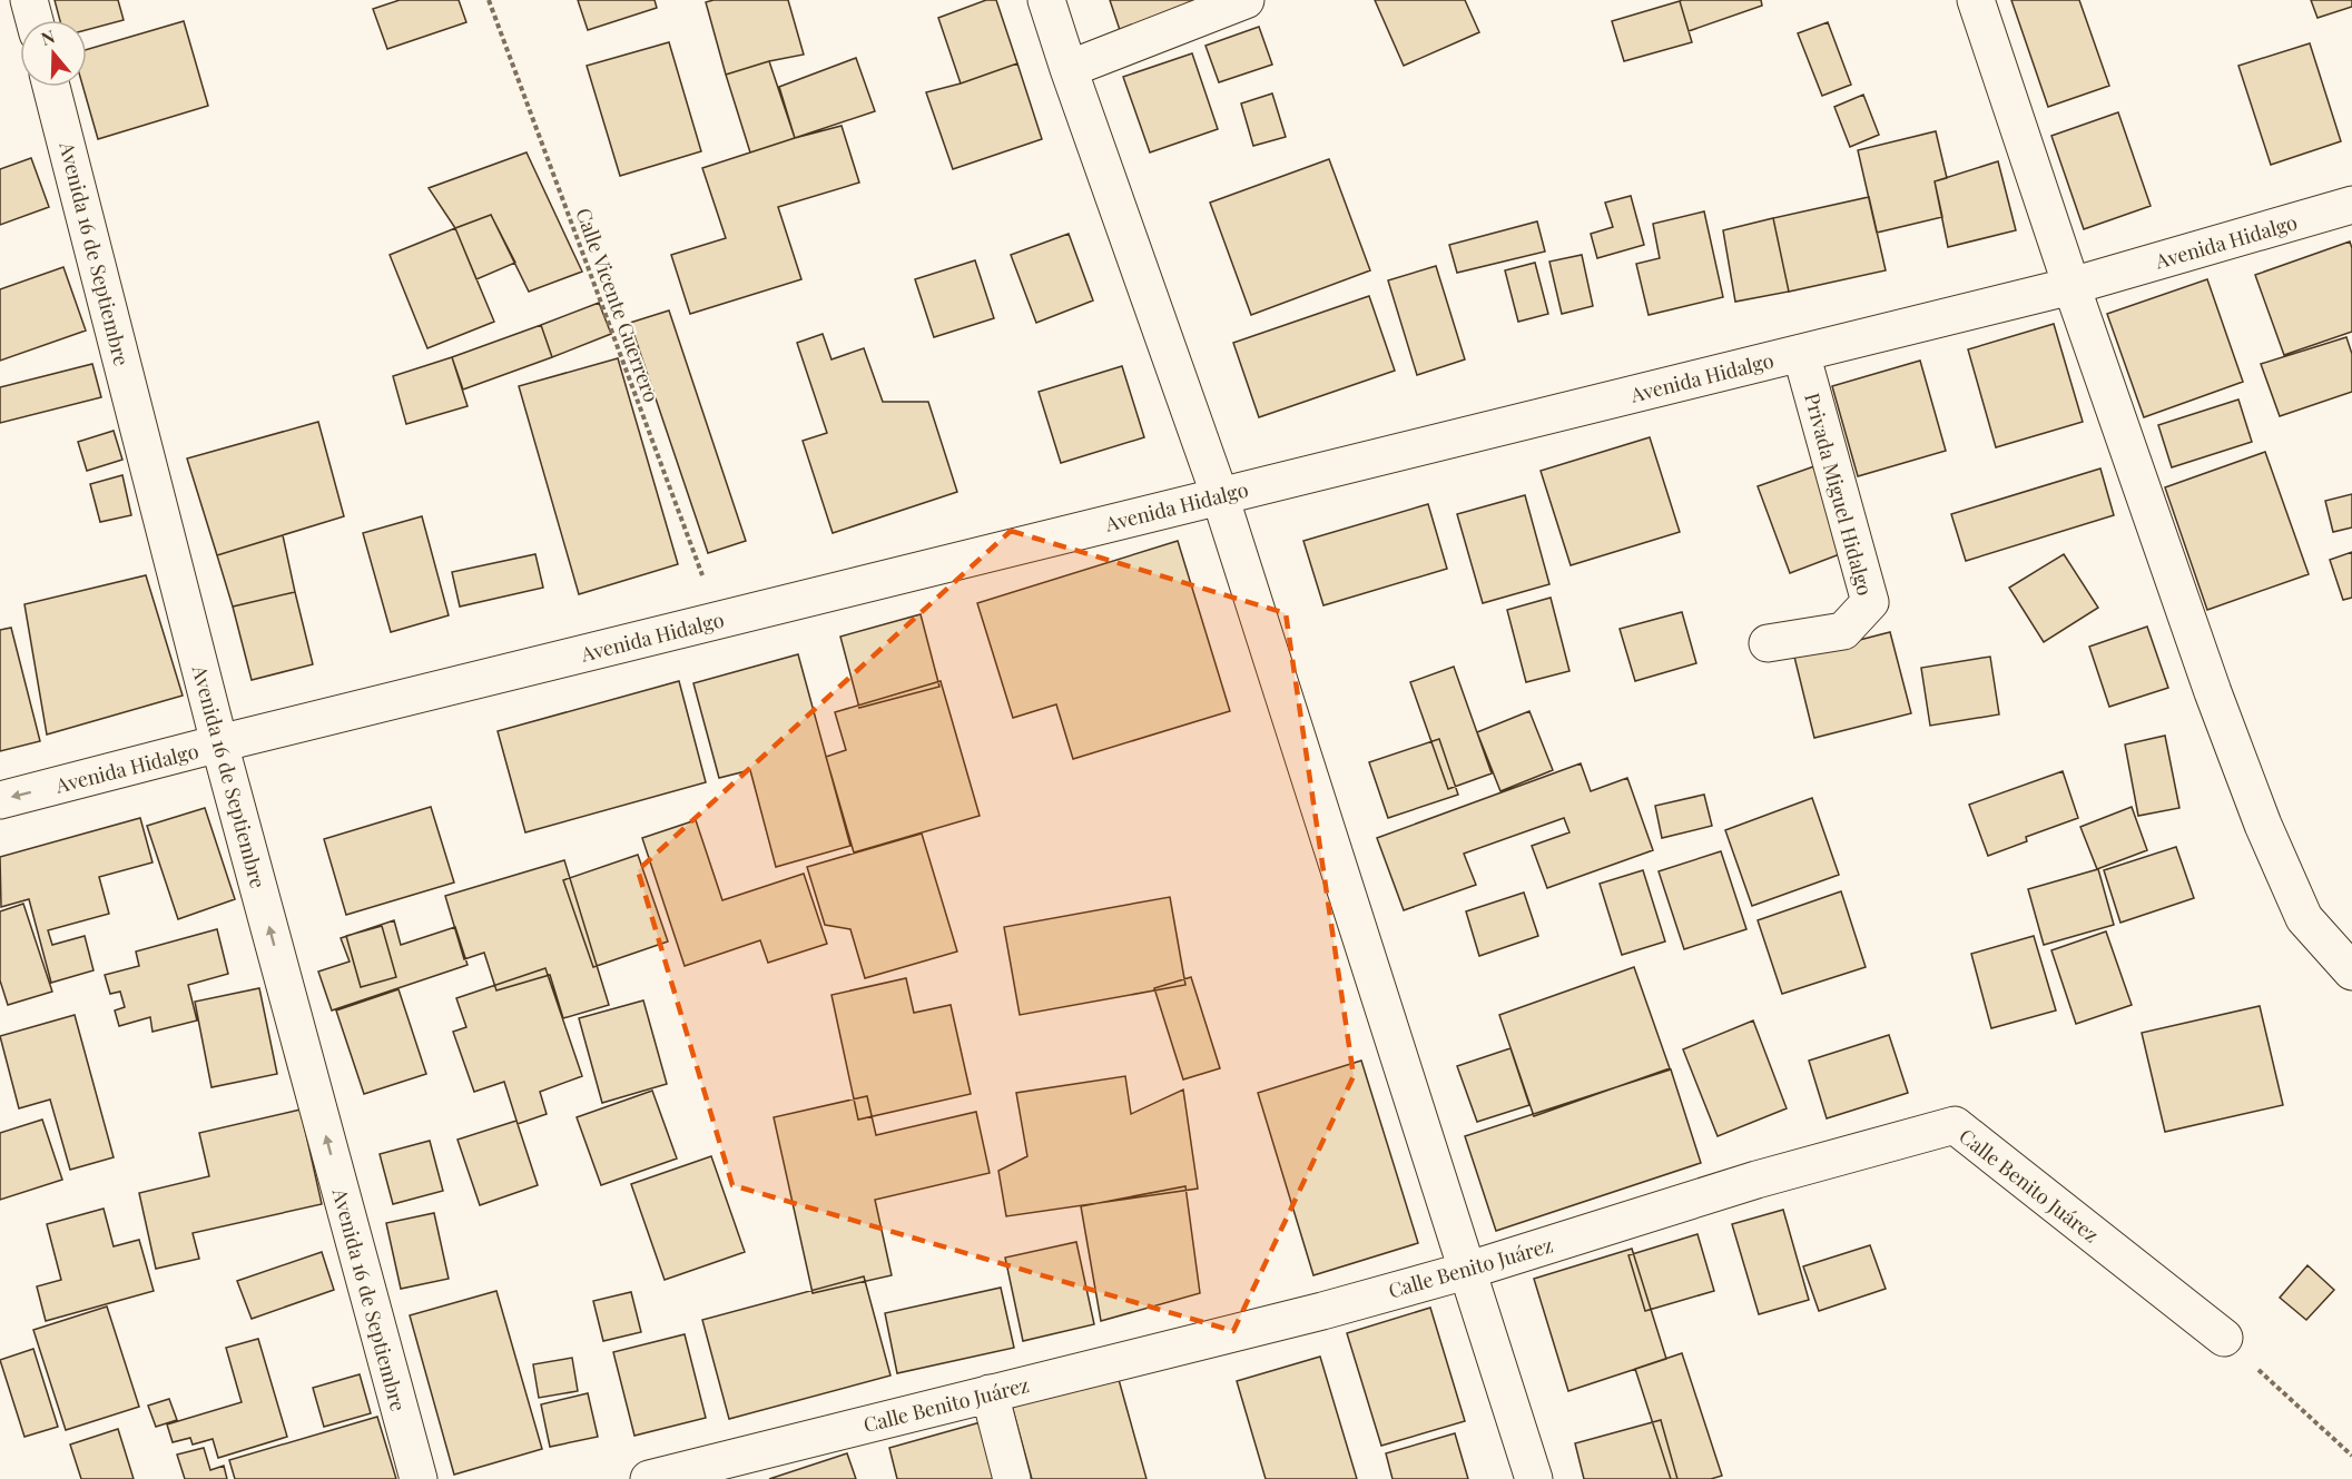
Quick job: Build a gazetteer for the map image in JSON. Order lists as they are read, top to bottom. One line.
{"streets":{"street":["Avenida Hidalgo","Avenida 16 de Septiembre","Privada Miguel Hidalgo","Calle Benito Juárez"],"path":["Calle Vicente Guerrero"]},"crossings":[["Avenida Hidalgo","Avenida 16 de Septiembre"],["Avenida Hidalgo","Calle Vicente Guerrero"],["Avenida Hidalgo","Privada Miguel Hidalgo"]],"one_way":["Avenida 16 de Septiembre"],"north":"top"}
